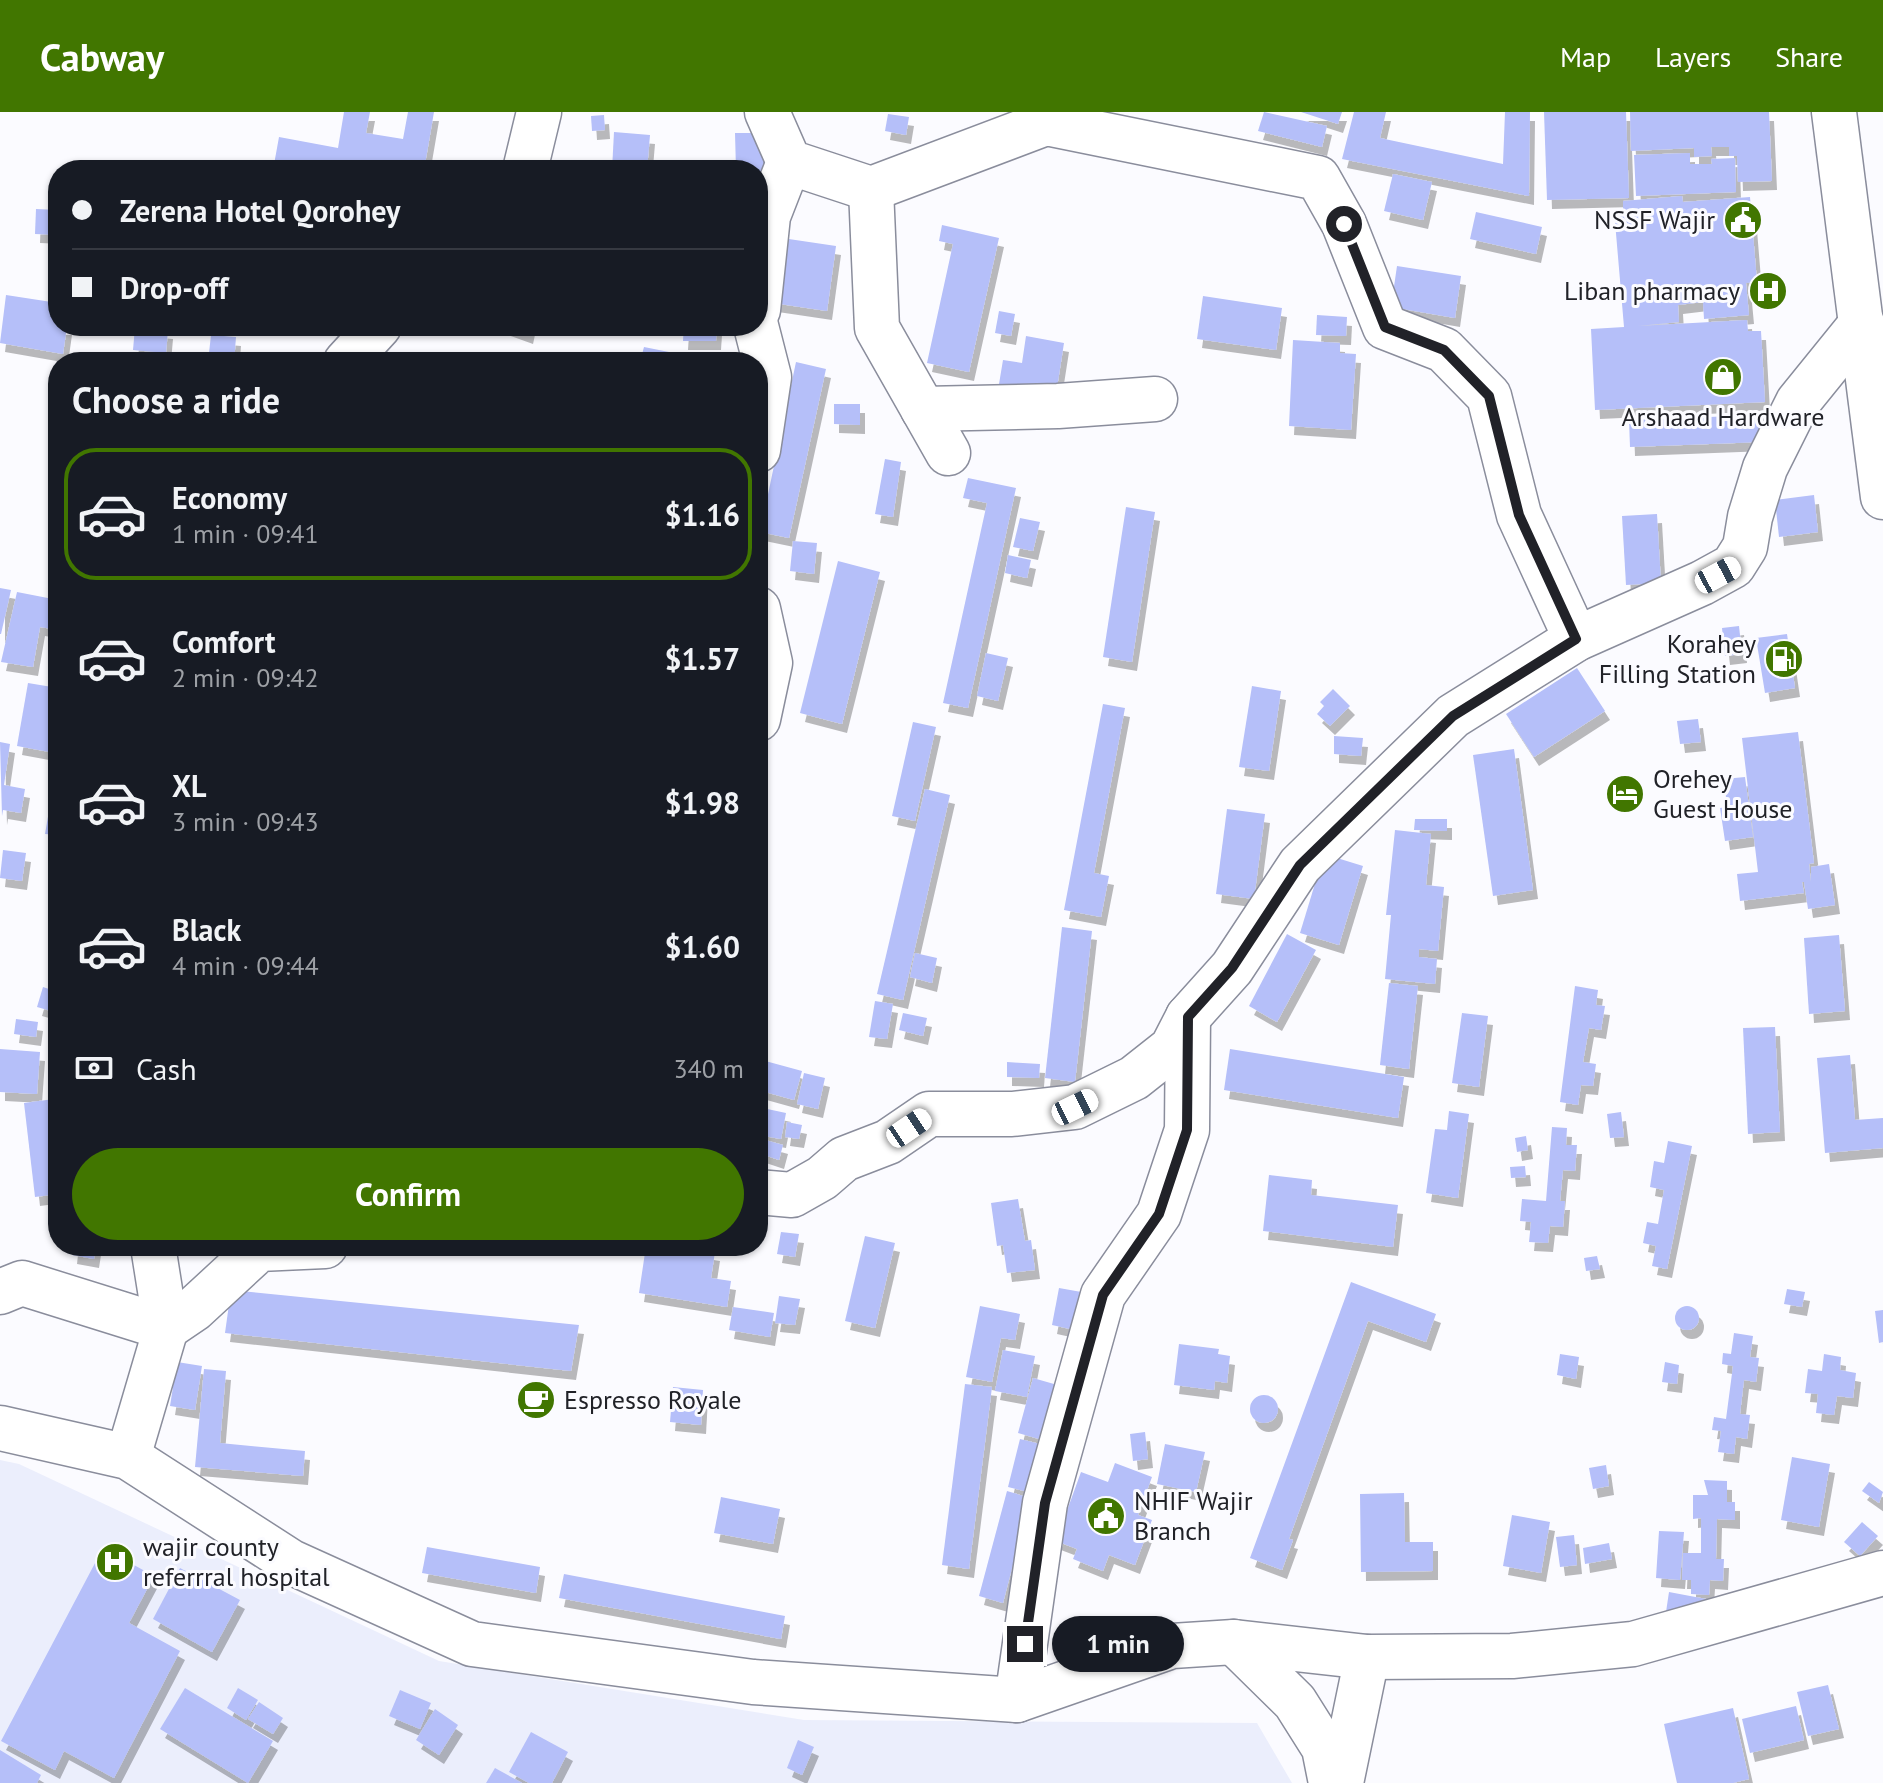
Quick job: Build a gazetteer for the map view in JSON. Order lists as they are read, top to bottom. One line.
{"places":{"public building":["NSSF Wajir","NHIF Wajir Branch"],"hospital":["Liban pharmacy","wajir county referrral hospital"],"shop":["Arshaad Hardware"],"fuel station":["Korahey Filling Station"],"hotel":["Orehey Guest House"],"cafe":["Espresso Royale"]},"page":{"header":"Cabway","nav":["Map","Layers","Share"],"banner":["Zerena Hotel Qorohey","Drop-off"],"heading":"Choose a ride","list":[{"name":"Economy","note":"1 min · 09:41","value":"$1.16"},{"name":"Comfort","note":"2 min · 09:42","value":"$1.57"},{"name":"XL","note":"3 min · 09:43","value":"$1.98"},{"name":"Black","note":"4 min · 09:44","value":"$1.60"}],"pay":["Cash","340 m"],"buttons":"Confirm","bubble":"1 min"}}
